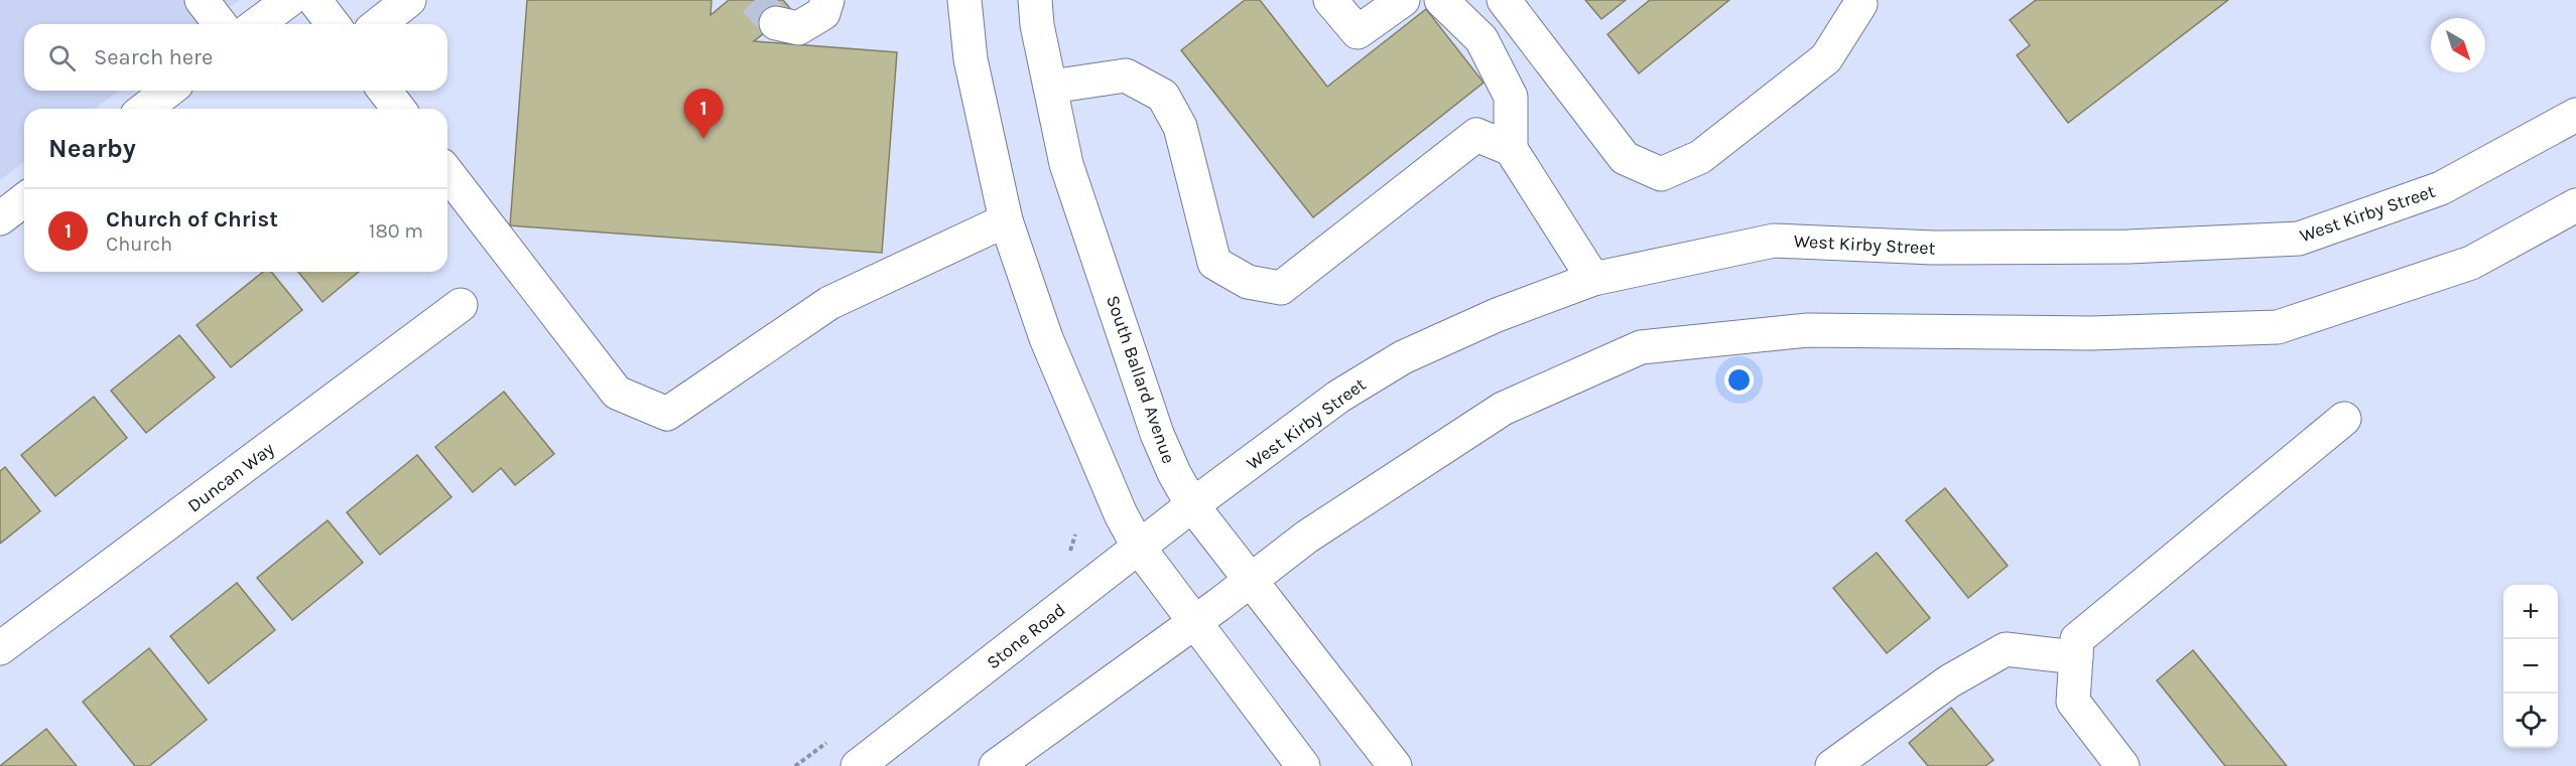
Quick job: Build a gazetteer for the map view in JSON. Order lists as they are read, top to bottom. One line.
{"streets":{"main road":["West Kirby Street","South Ballard Avenue","Duncan Way","Stone Road"]},"crossings":[["West Kirby Street","South Ballard Avenue"],["West Kirby Street","Stone Road"],["South Ballard Avenue","Stone Road"]],"north":"bottom right","page":{"search":"Search here","pins":"1","heading":"Nearby","list":[{"mark":"1","name":"Church of Christ","note":"Church","value":"180 m"}],"map_buttons":["+","−"]}}
